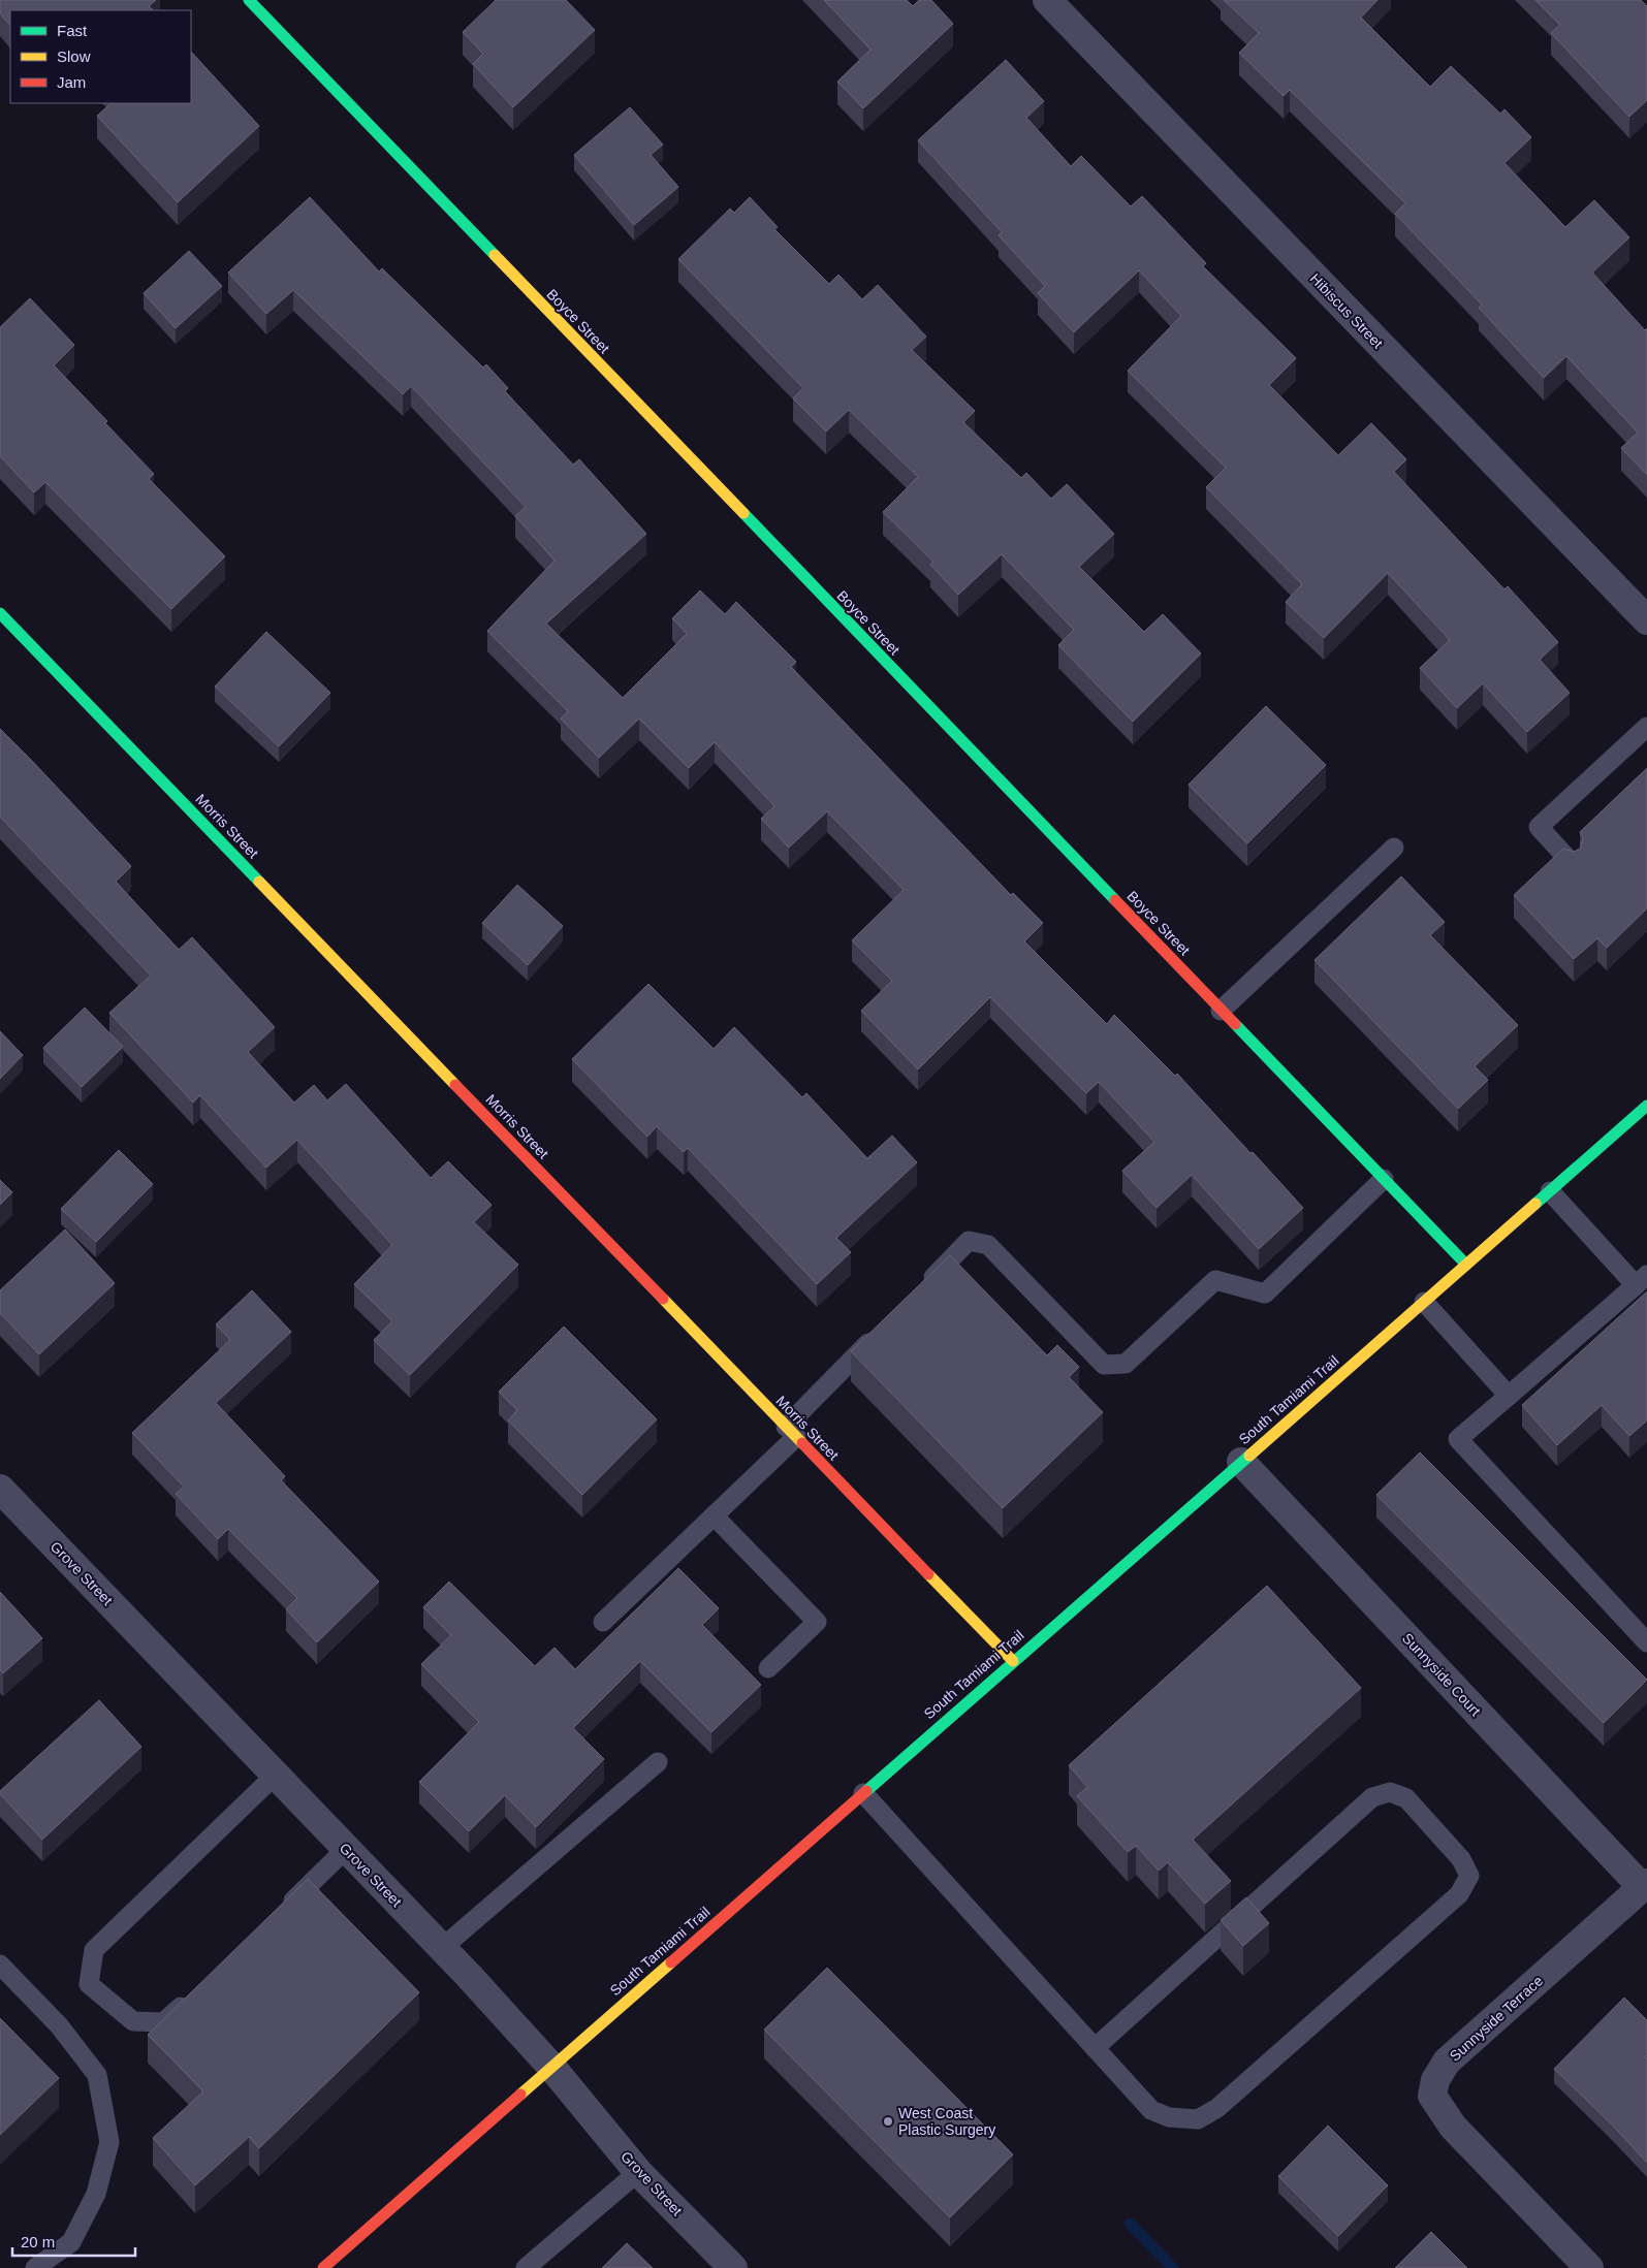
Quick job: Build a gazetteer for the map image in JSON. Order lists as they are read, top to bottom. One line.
{"streets":{"street":["Hibiscus Street","Boyce Street","Morris Street","South Tamiami Trail","Grove Street","Sunnyside Court","Sunnyside Terrace"]},"crossings":[["Boyce Street","South Tamiami Trail"],["Morris Street","South Tamiami Trail"],["South Tamiami Trail","Grove Street"],["South Tamiami Trail","Sunnyside Court"],["Sunnyside Court","Sunnyside Terrace"]],"places":["West Coast Plastic Surgery"],"legend":["Fast","Slow","Jam"],"scale_bar":"20 m"}
